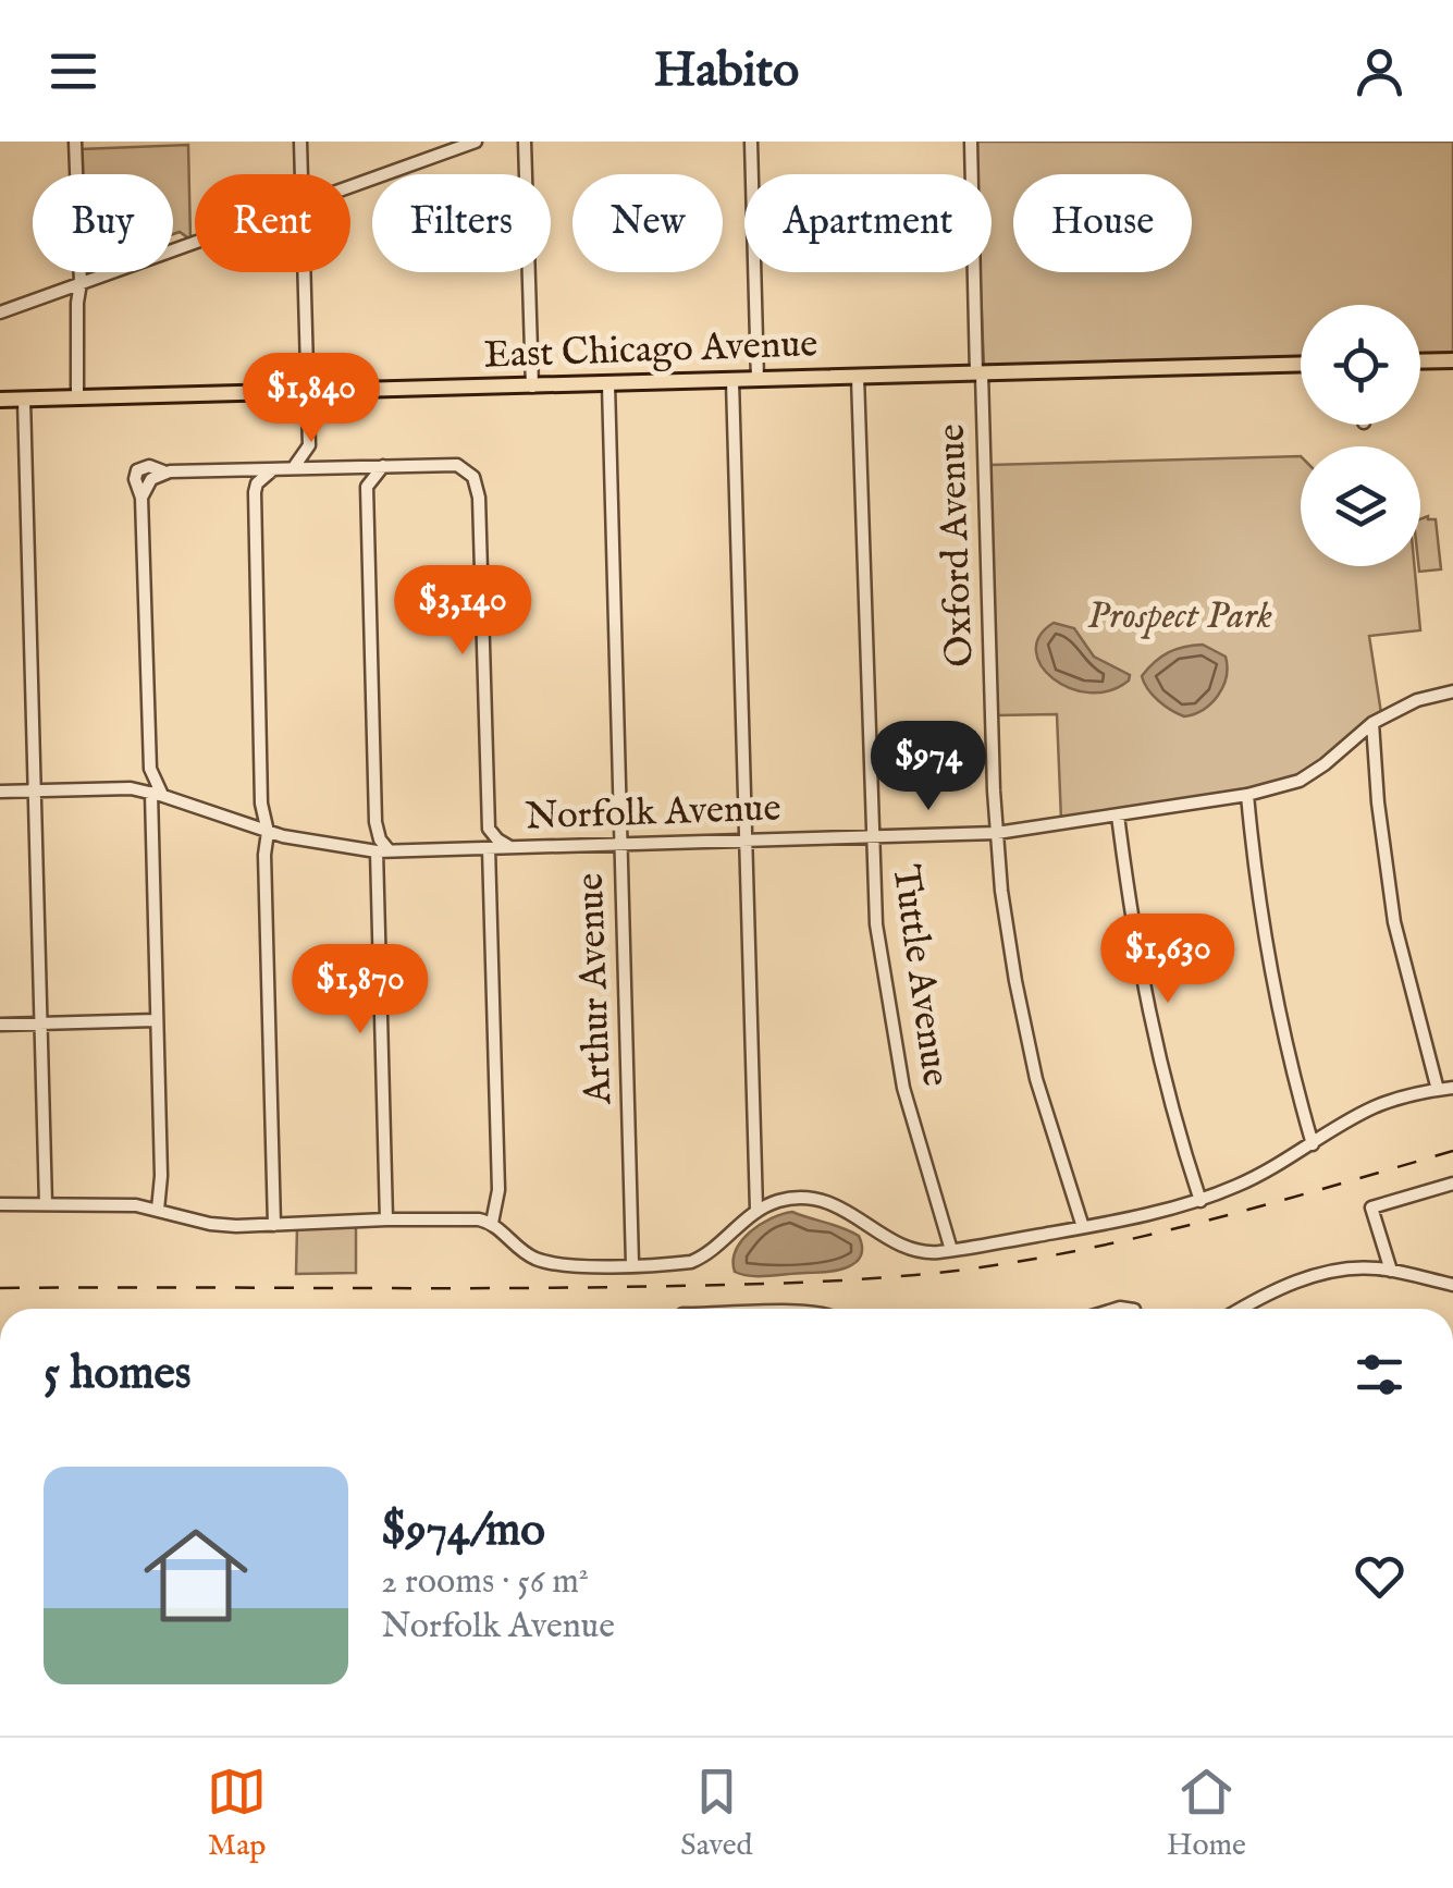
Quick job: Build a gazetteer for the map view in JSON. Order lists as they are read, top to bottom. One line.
{"streets":{"main road":["East Chicago Avenue"],"street":["Oxford Avenue","Norfolk Avenue","Tuttle Avenue","Arthur Avenue"]},"crossings":[["East Chicago Avenue","Oxford Avenue"],["East Chicago Avenue","Tuttle Avenue"],["East Chicago Avenue","Arthur Avenue"],["Oxford Avenue","Norfolk Avenue"],["Norfolk Avenue","Tuttle Avenue"],["Norfolk Avenue","Arthur Avenue"]],"parks":["Prospect Park"],"page":{"header":"Habito","chip":["Buy","Rent","Filters","New","Apartment","House"],"price":["$1,840","$3,140","$974","$1,630","$1,870"],"heading":"5 homes","list":[{"name":"$974/mo","note":"2 rooms · 56 m² · Norfolk Avenue"}],"tabs":["Map","Saved","Home"]}}
